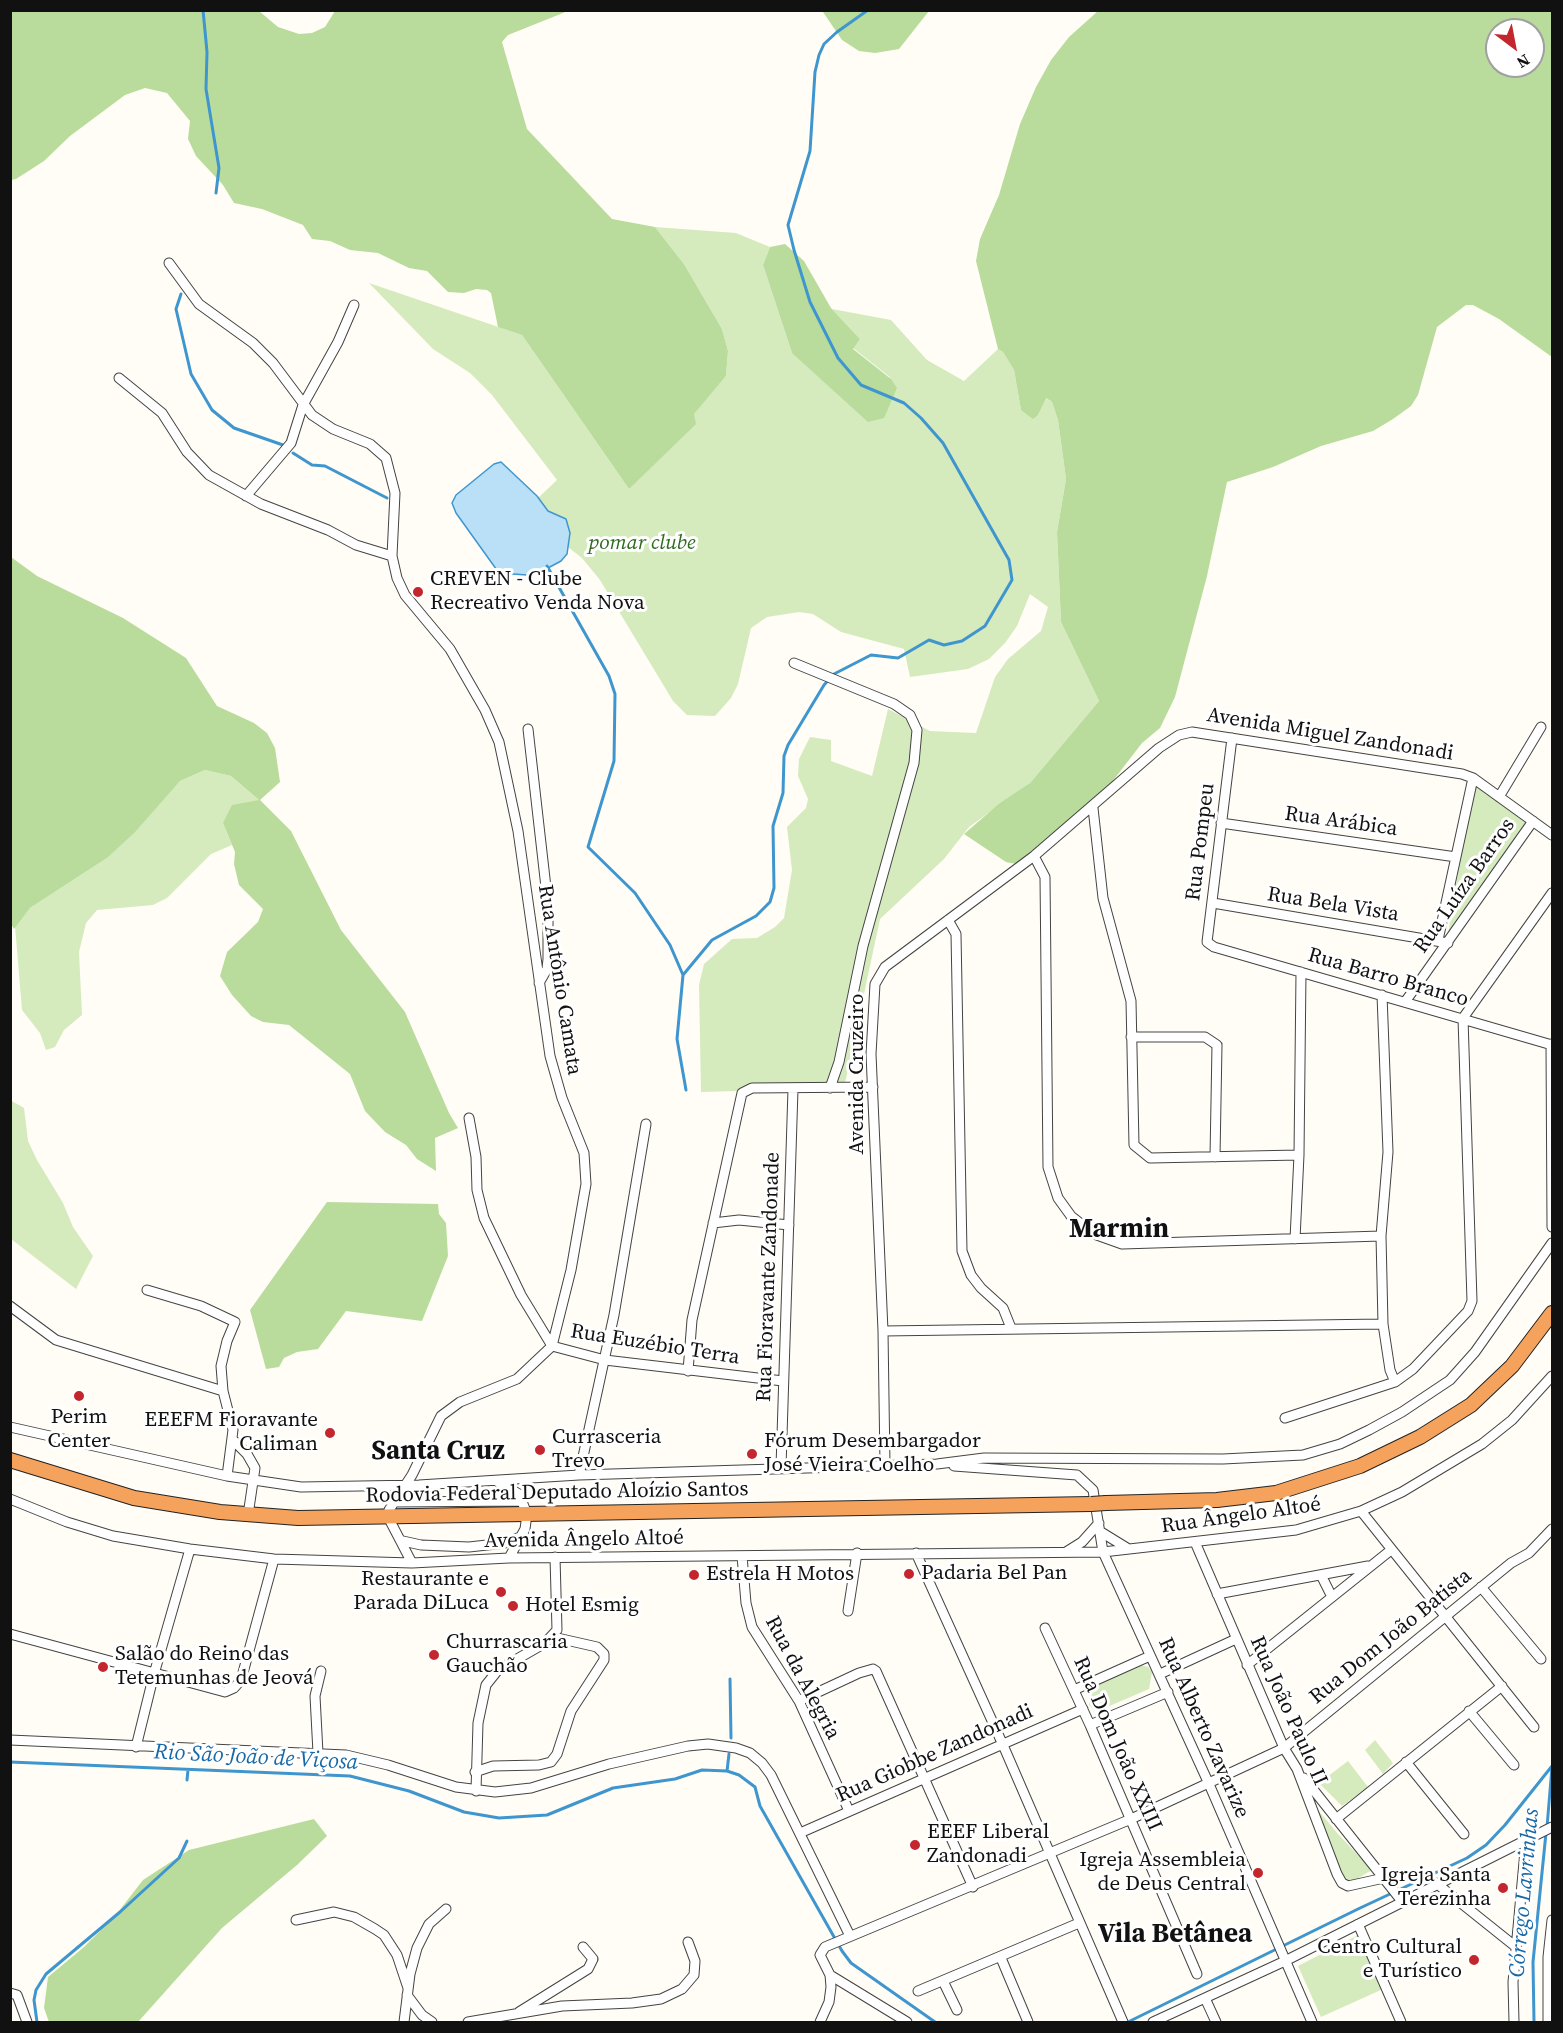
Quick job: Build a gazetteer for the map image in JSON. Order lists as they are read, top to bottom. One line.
{"streets":{"highway":["Rodovia Federal Deputado Aloízio Santos"],"street":["Avenida Miguel Zandonadi","Rua Arábica","Rua Pompeu","Rua Luíza Barros","Rua Bela Vista","Rua Barro Branco","Rua Antônio Camata","Avenida Cruzeiro","Rua Fioravante Zandonade","Rua Euzébio Terra","Rua Ângelo Altoé","Avenida Ângelo Altoé","Rua Dom João Batista","Rua da Alegria","Rua João Paulo II","Rua Alberto Zavarize","Rua Dom João XXIII","Rua Giobbe Zandonadi"]},"crossings":[["Avenida Miguel Zandonadi","Rua Pompeu"],["Avenida Miguel Zandonadi","Rua Luíza Barros"],["Avenida Miguel Zandonadi","Avenida Cruzeiro"],["Rua Arábica","Rua Pompeu"],["Rua Pompeu","Rua Bela Vista"],["Rua Pompeu","Rua Barro Branco"],["Rua Luíza Barros","Rua Bela Vista"],["Rua Luíza Barros","Rua Barro Branco"],["Rua Antônio Camata","Rua Euzébio Terra"],["Rua Fioravante Zandonade","Rua Euzébio Terra"],["Rua Ângelo Altoé","Avenida Ângelo Altoé"],["Rua Ângelo Altoé","Rua João Paulo II"],["Rua Ângelo Altoé","Rua Alberto Zavarize"],["Avenida Ângelo Altoé","Rua da Alegria"],["Avenida Ângelo Altoé","Rua Alberto Zavarize"],["Rua Dom João Batista","Rua João Paulo II"],["Rua Dom João Batista","Rua Alberto Zavarize"],["Rua Dom João Batista","Rua Dom João XXIII"],["Rua da Alegria","Rua Giobbe Zandonadi"],["Rua Dom João XXIII","Rua Giobbe Zandonadi"]],"districts":["Marmin","Santa Cruz","Vila Betânea"],"water":["Rio São João de Viçosa","Córrego Lavrinhas"],"parks":["pomar clube"],"places":["CREVEN - Clube Recreativo Venda Nova","Perim Center","EEEFM Fioravante Caliman","Currasceria Trevo","Fórum Desembargador José Vieira Coelho","Padaria Bel Pan","Estrela H Motos","Restaurante e Parada DiLuca","Hotel Esmig","Churrascaria Gauchão","Salão do Reino das Tetemunhas de Jeová","EEEF Liberal Zandonadi","Igreja Assembleia de Deus Central","Igreja Santa Terezinha","Centro Cultural e Turístico"],"north":"bottom right"}
